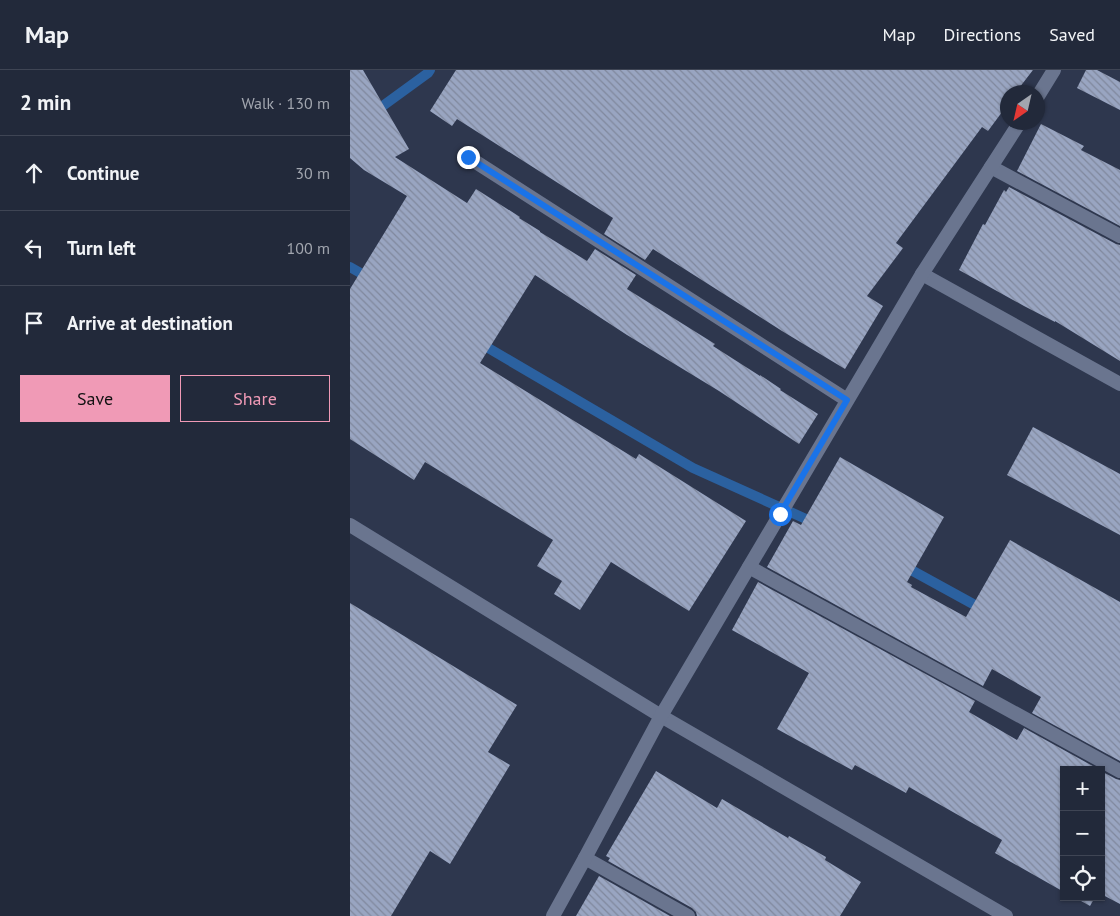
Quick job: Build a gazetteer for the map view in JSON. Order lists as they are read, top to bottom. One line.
{"north":"bottom left","page":{"header":"Map","nav":["Map","Directions","Saved"],"heading":["2 min","Walk · 130 m"],"list":[["Continue","30 m"],["Turn left","100 m"],"Arrive at destination"],"buttons":["Save","Share"],"map_buttons":["+","−"]}}
